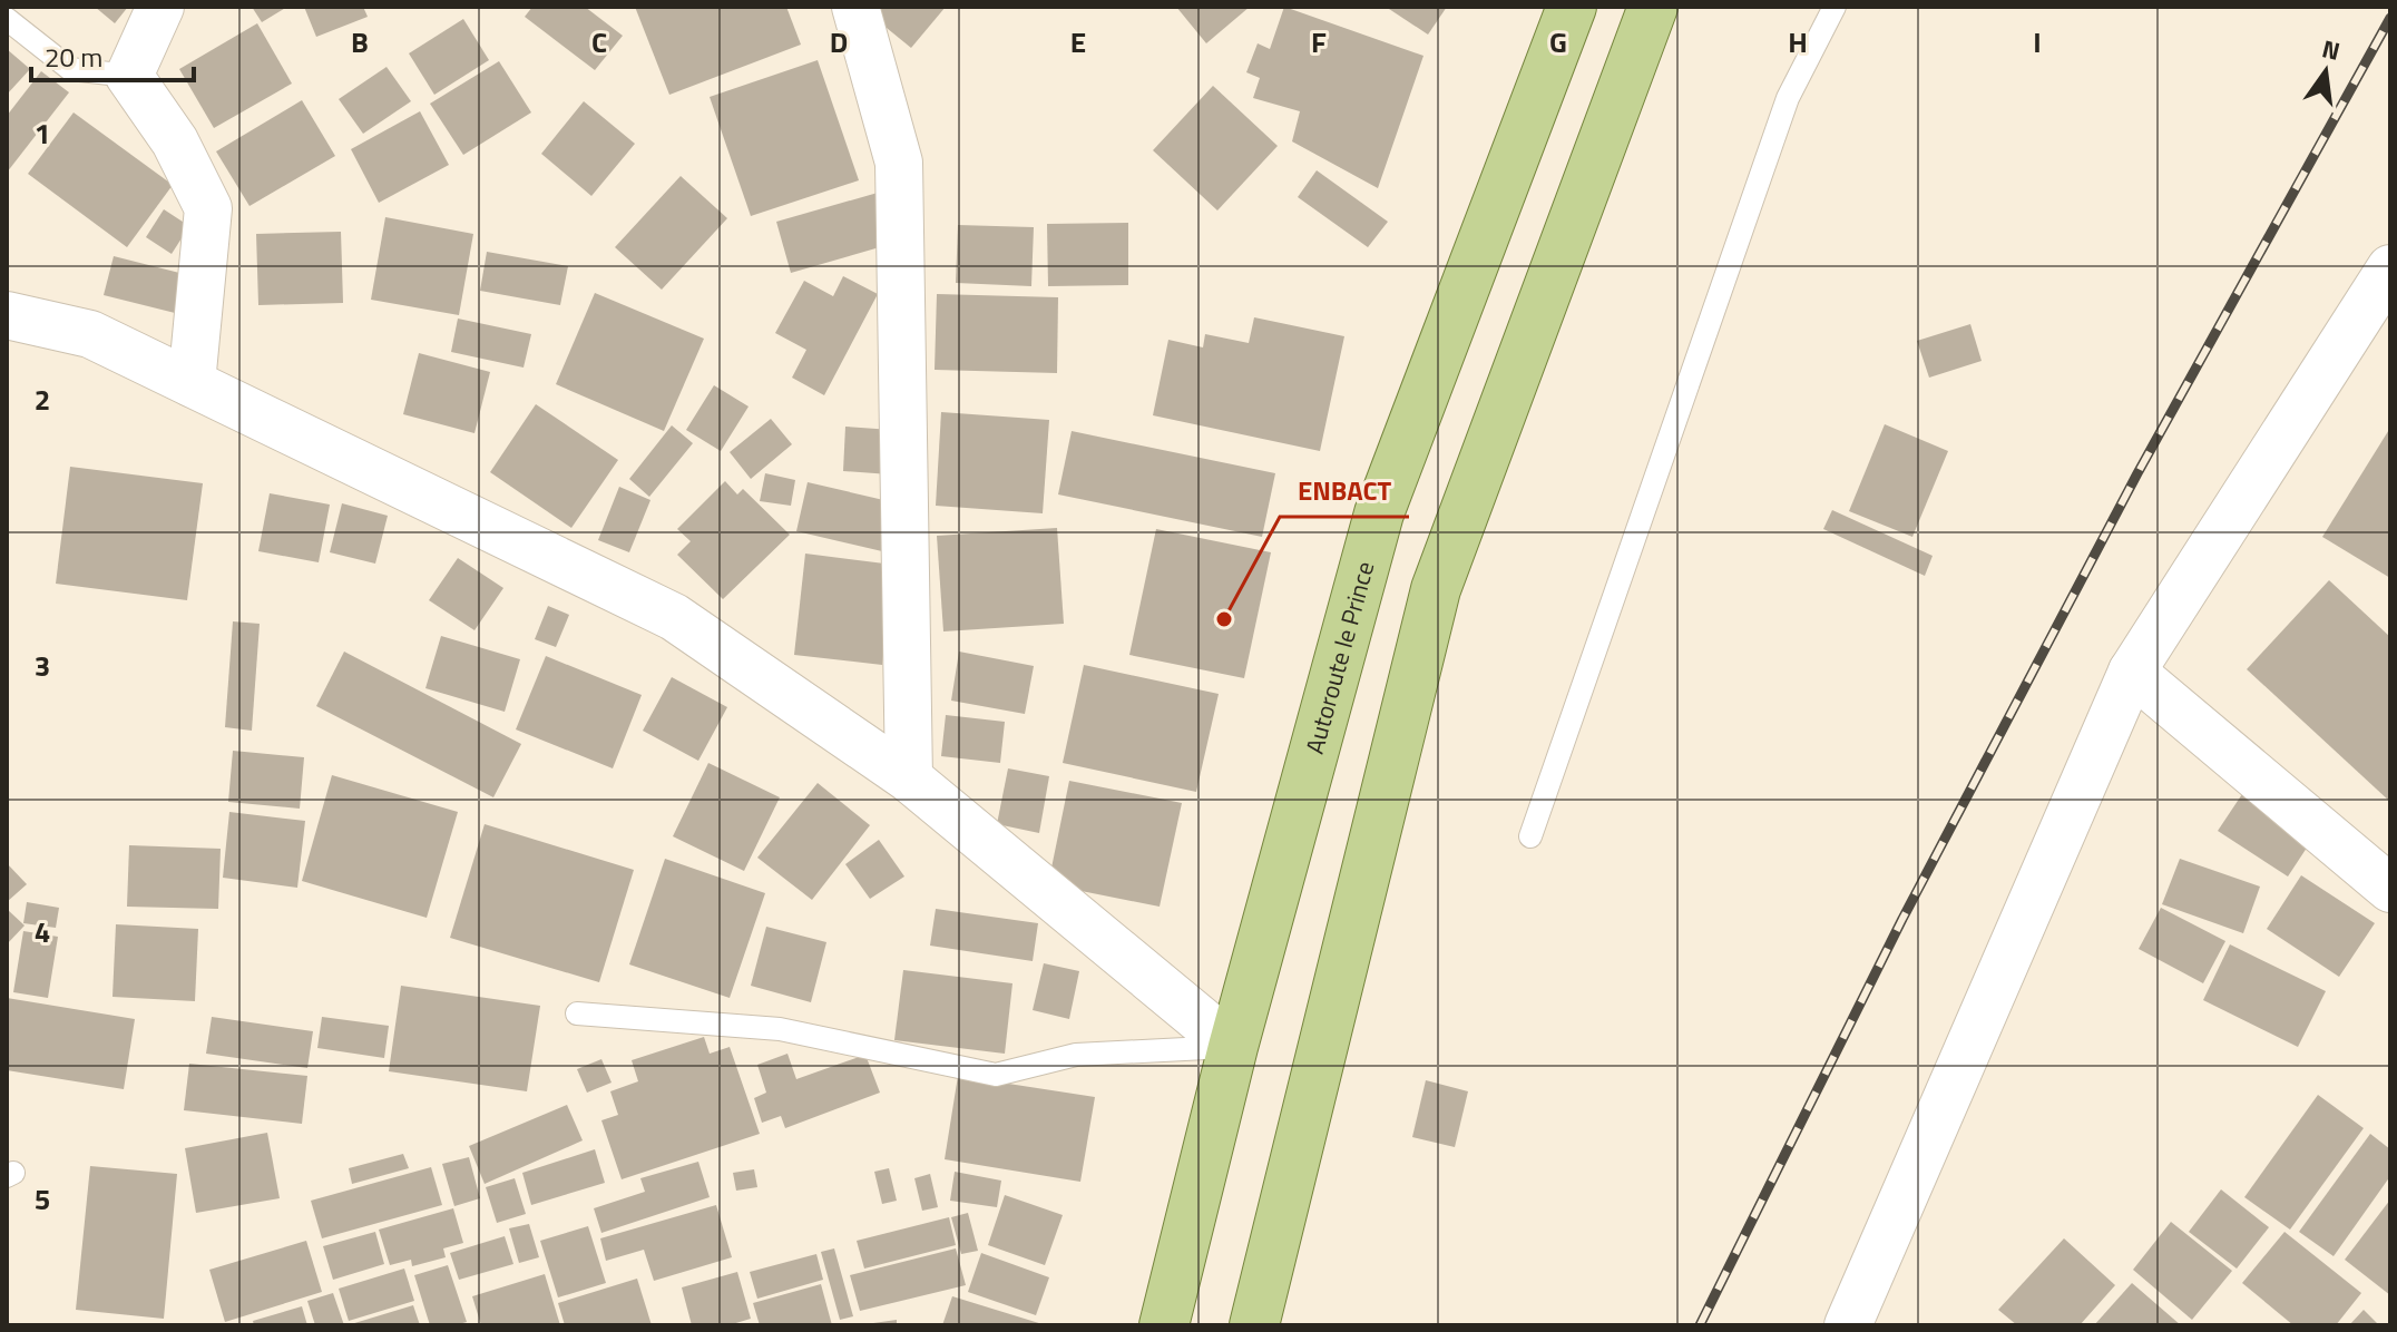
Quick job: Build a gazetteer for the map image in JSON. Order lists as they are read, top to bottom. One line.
{"streets":{"main road":["Autoroute le Prince"]},"places":["ENBACT"],"scale_bar":"20 m","north":"top","grid":{"columns":["B","C","D","E","F","G","H","I"],"rows":["1","2","3","4","5"]}}
